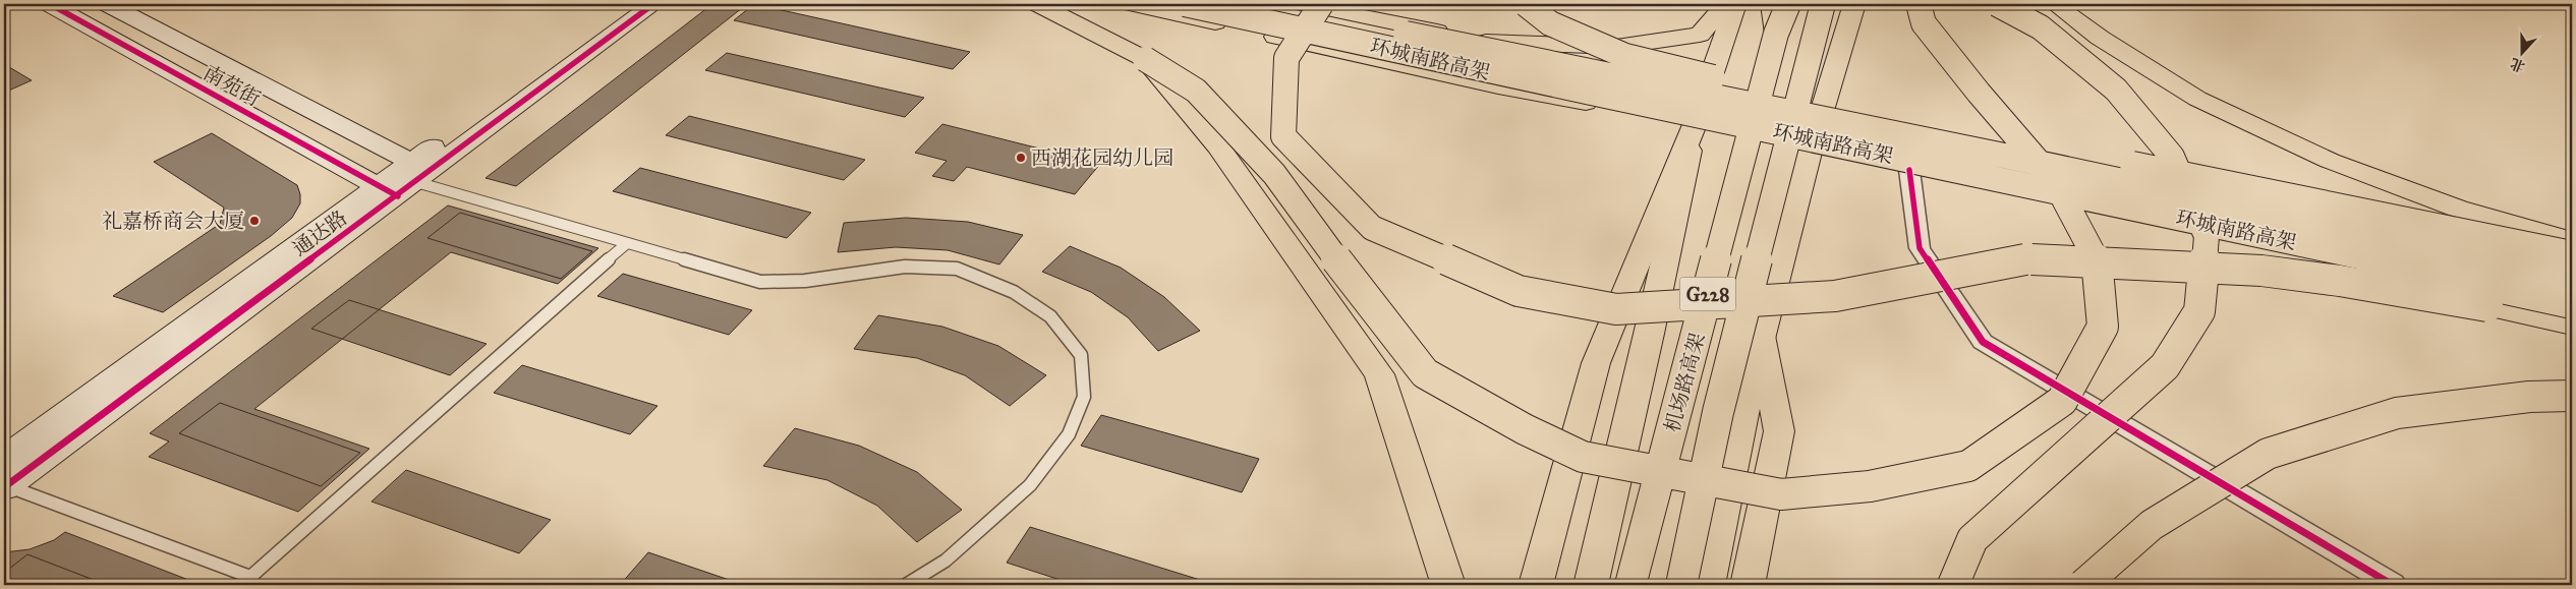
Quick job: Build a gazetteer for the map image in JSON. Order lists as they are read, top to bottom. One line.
{"streets":{"main road":["环城南路高架","G228","机场路高架"],"street":["南苑街","通达路"]},"crossings":[["南苑街","通达路"]],"places":["西湖花园幼儿园","礼嘉桥商会大厦"],"north":"bottom"}
